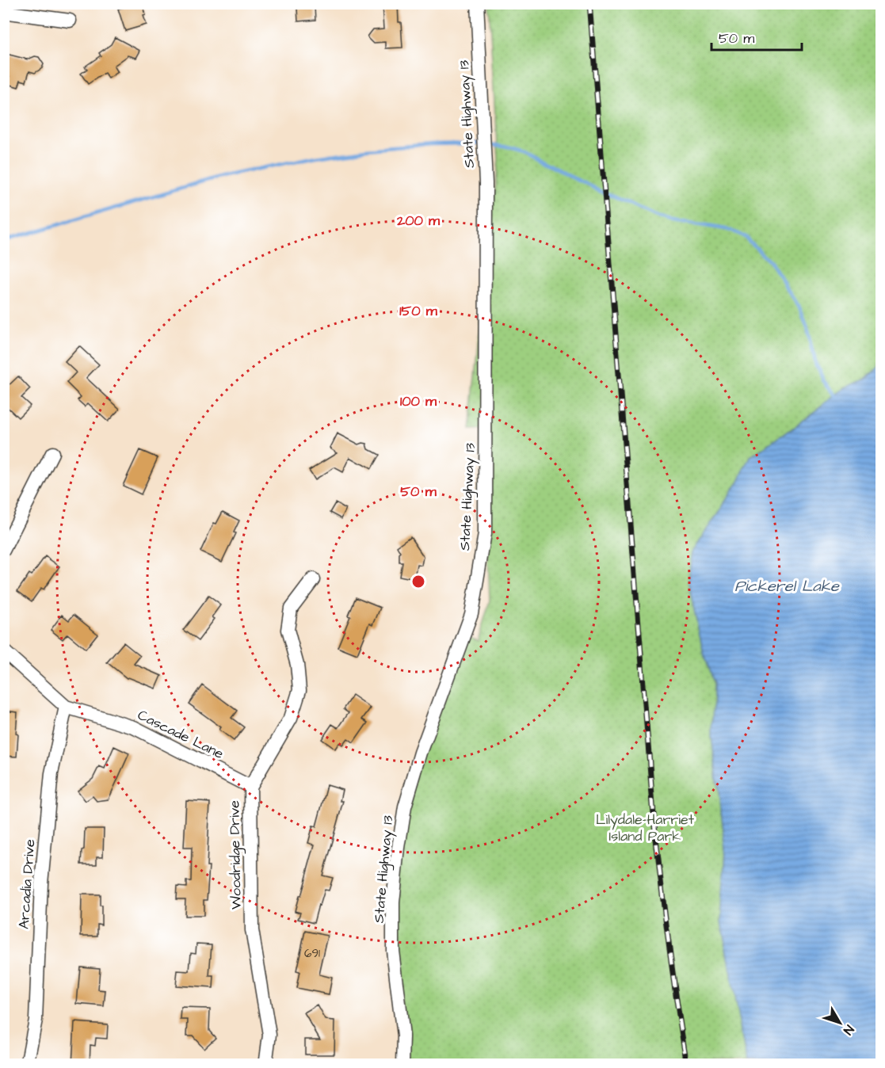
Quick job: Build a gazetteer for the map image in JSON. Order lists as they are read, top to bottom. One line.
{"streets":{"street":["State Highway 13","Cascade Lane","Woodridge Drive","Arcadia Drive"]},"crossings":[["Cascade Lane","Woodridge Drive"],["Cascade Lane","Arcadia Drive"]],"water":["Pickerel Lake"],"parks":["Lilydale-Harriet Island Park"],"house_numbers":["691"],"scale_bar":"50 m","north":"bottom right","rings":["200 m","150 m","100 m","50 m"]}
